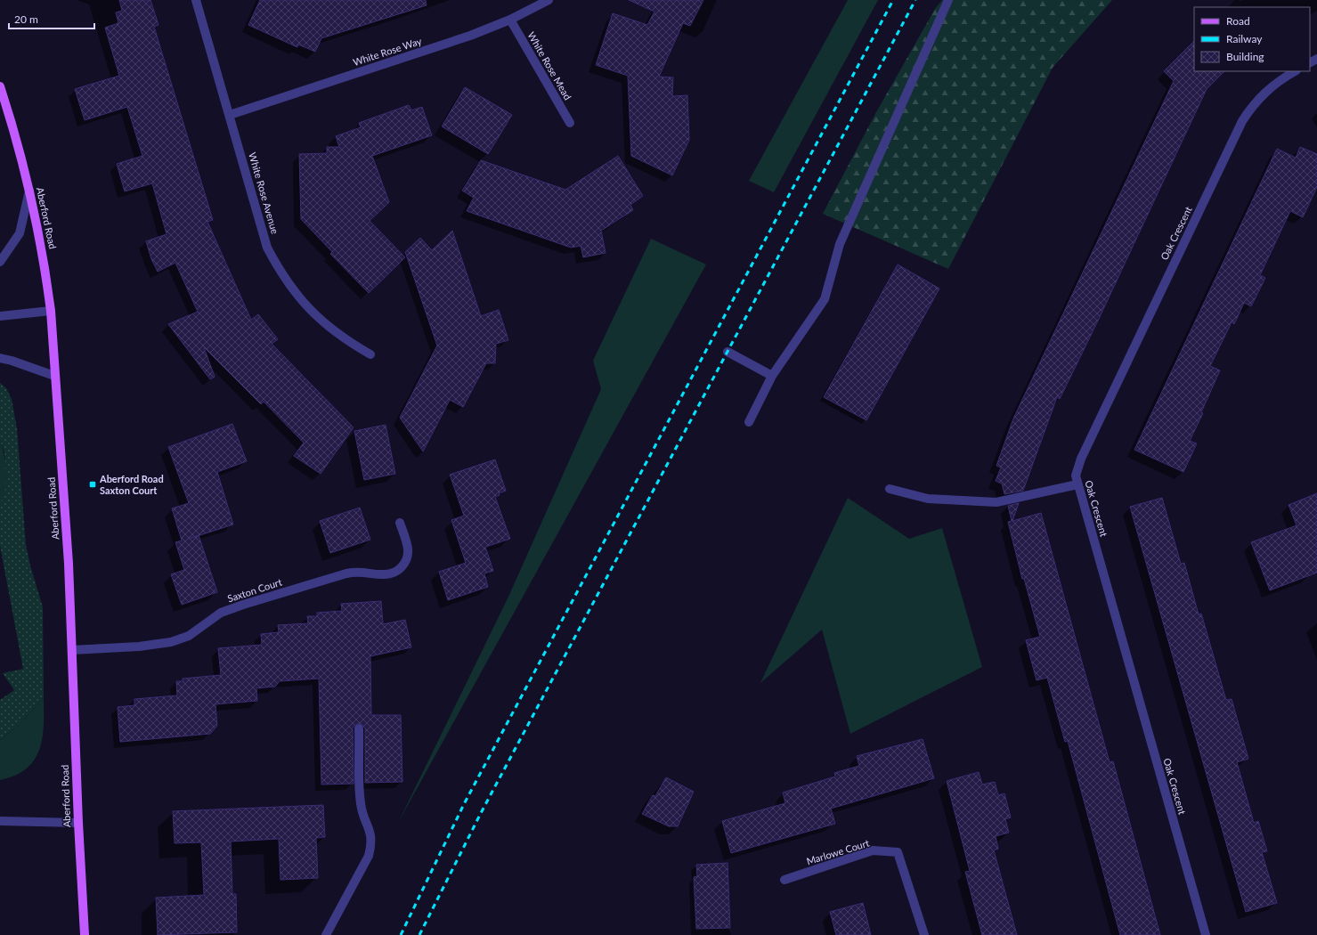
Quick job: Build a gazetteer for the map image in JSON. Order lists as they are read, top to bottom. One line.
{"streets":{"main road":["Aberford Road"],"street":["White Rose Way","White Rose Mead","White Rose Avenue","Oak Crescent","Saxton Court","Marlowe Court"]},"crossings":[["White Rose Way","White Rose Mead"],["White Rose Way","White Rose Avenue"],["Aberford Road","Saxton Court"]],"places":{"transit":["Aberford Road Saxton Court"]},"legend":["Road","Railway","Building"],"scale_bar":"20 m"}
